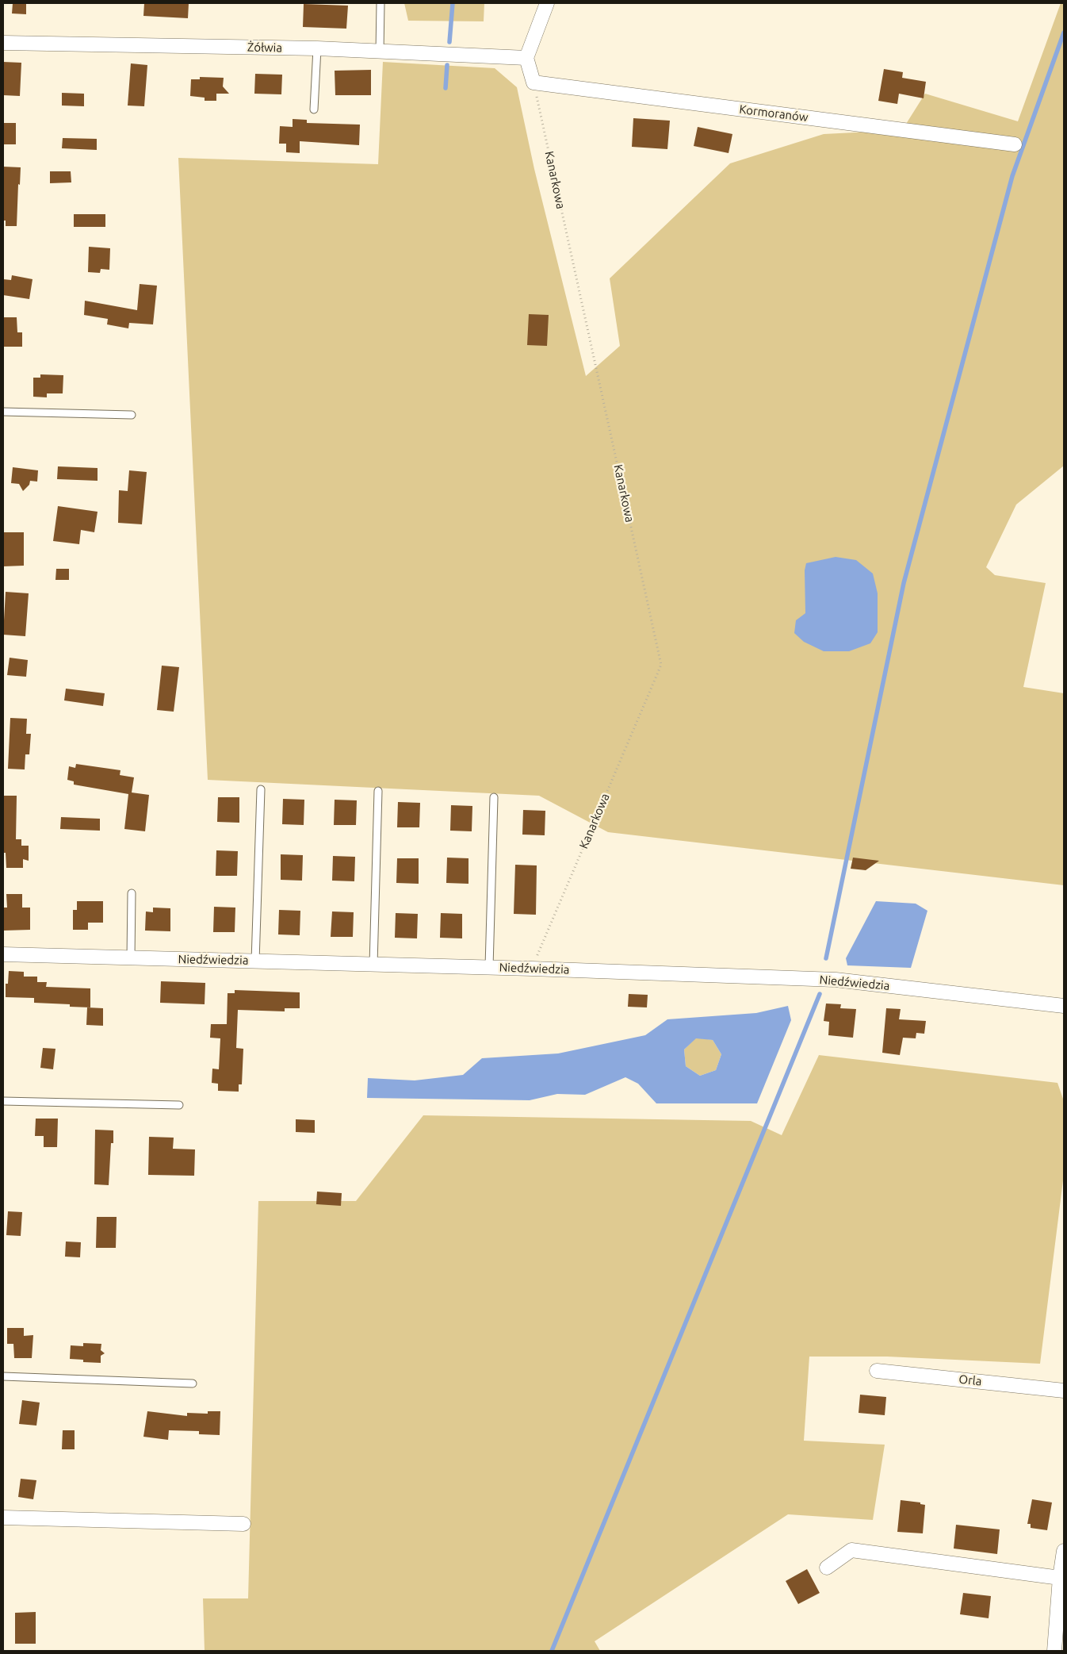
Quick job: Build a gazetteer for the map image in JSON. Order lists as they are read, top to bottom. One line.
{"streets":{"street":["Żółwia","Kormoranów","Niedźwiedzia","Orla"],"path":["Kanarkowa"]},"crossings":[["Kormoranów","Kanarkowa"],["Kanarkowa","Niedźwiedzia"]]}
